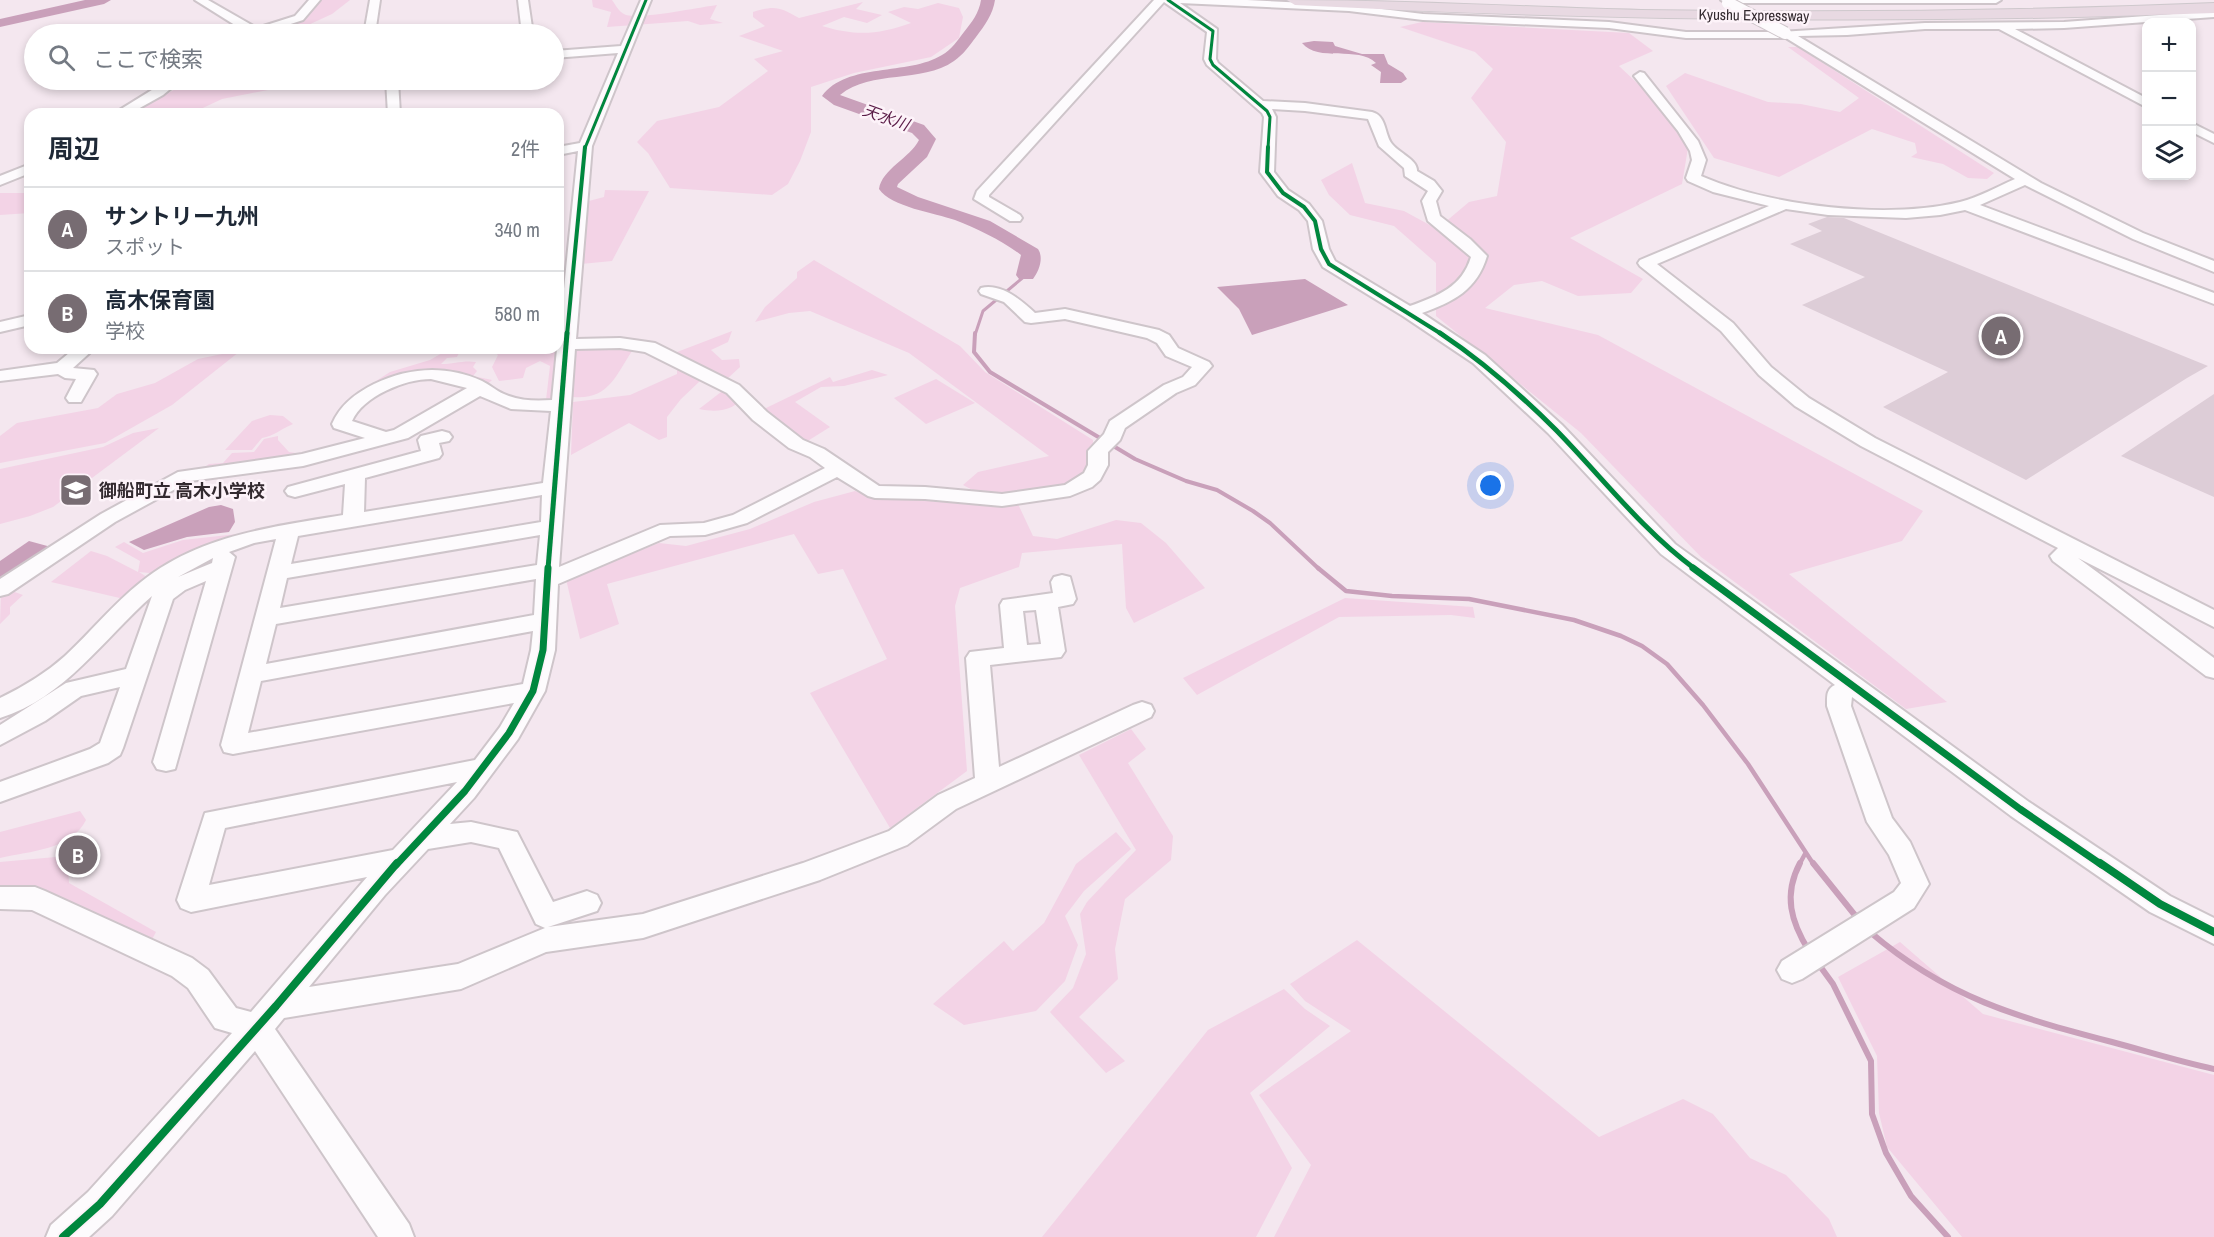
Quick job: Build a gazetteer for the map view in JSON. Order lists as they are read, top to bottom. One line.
{"streets":{"highway":["Kyushu Expressway"]},"water":["天水川"],"places":{"school or university":["御船町立 高木小学校"]},"page":{"map_buttons":["+","−"],"search":"ここで検索","heading":["周辺","2件"],"list":[{"mark":"A","name":"サントリー九州","note":"スポット","value":"340 m"},{"mark":"B","name":"高木保育園","note":"学校","value":"580 m"}],"pins":["A","B"]}}
